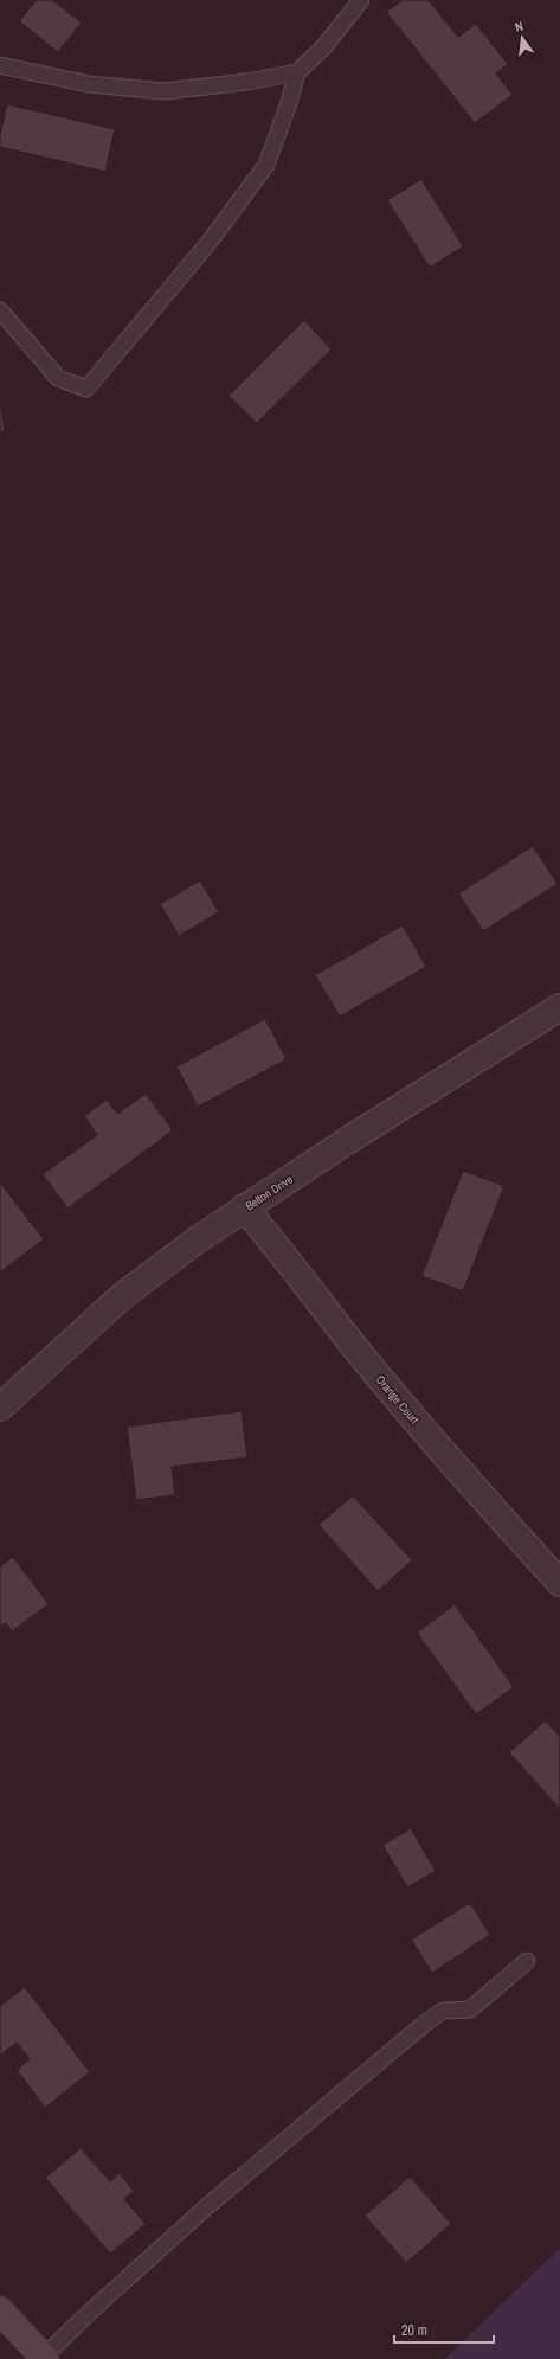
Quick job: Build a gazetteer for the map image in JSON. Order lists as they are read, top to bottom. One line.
{"streets":{"street":["Belton Drive","Orange Court"]},"crossings":[["Belton Drive","Orange Court"]],"scale_bar":"20 m","north":"top"}
